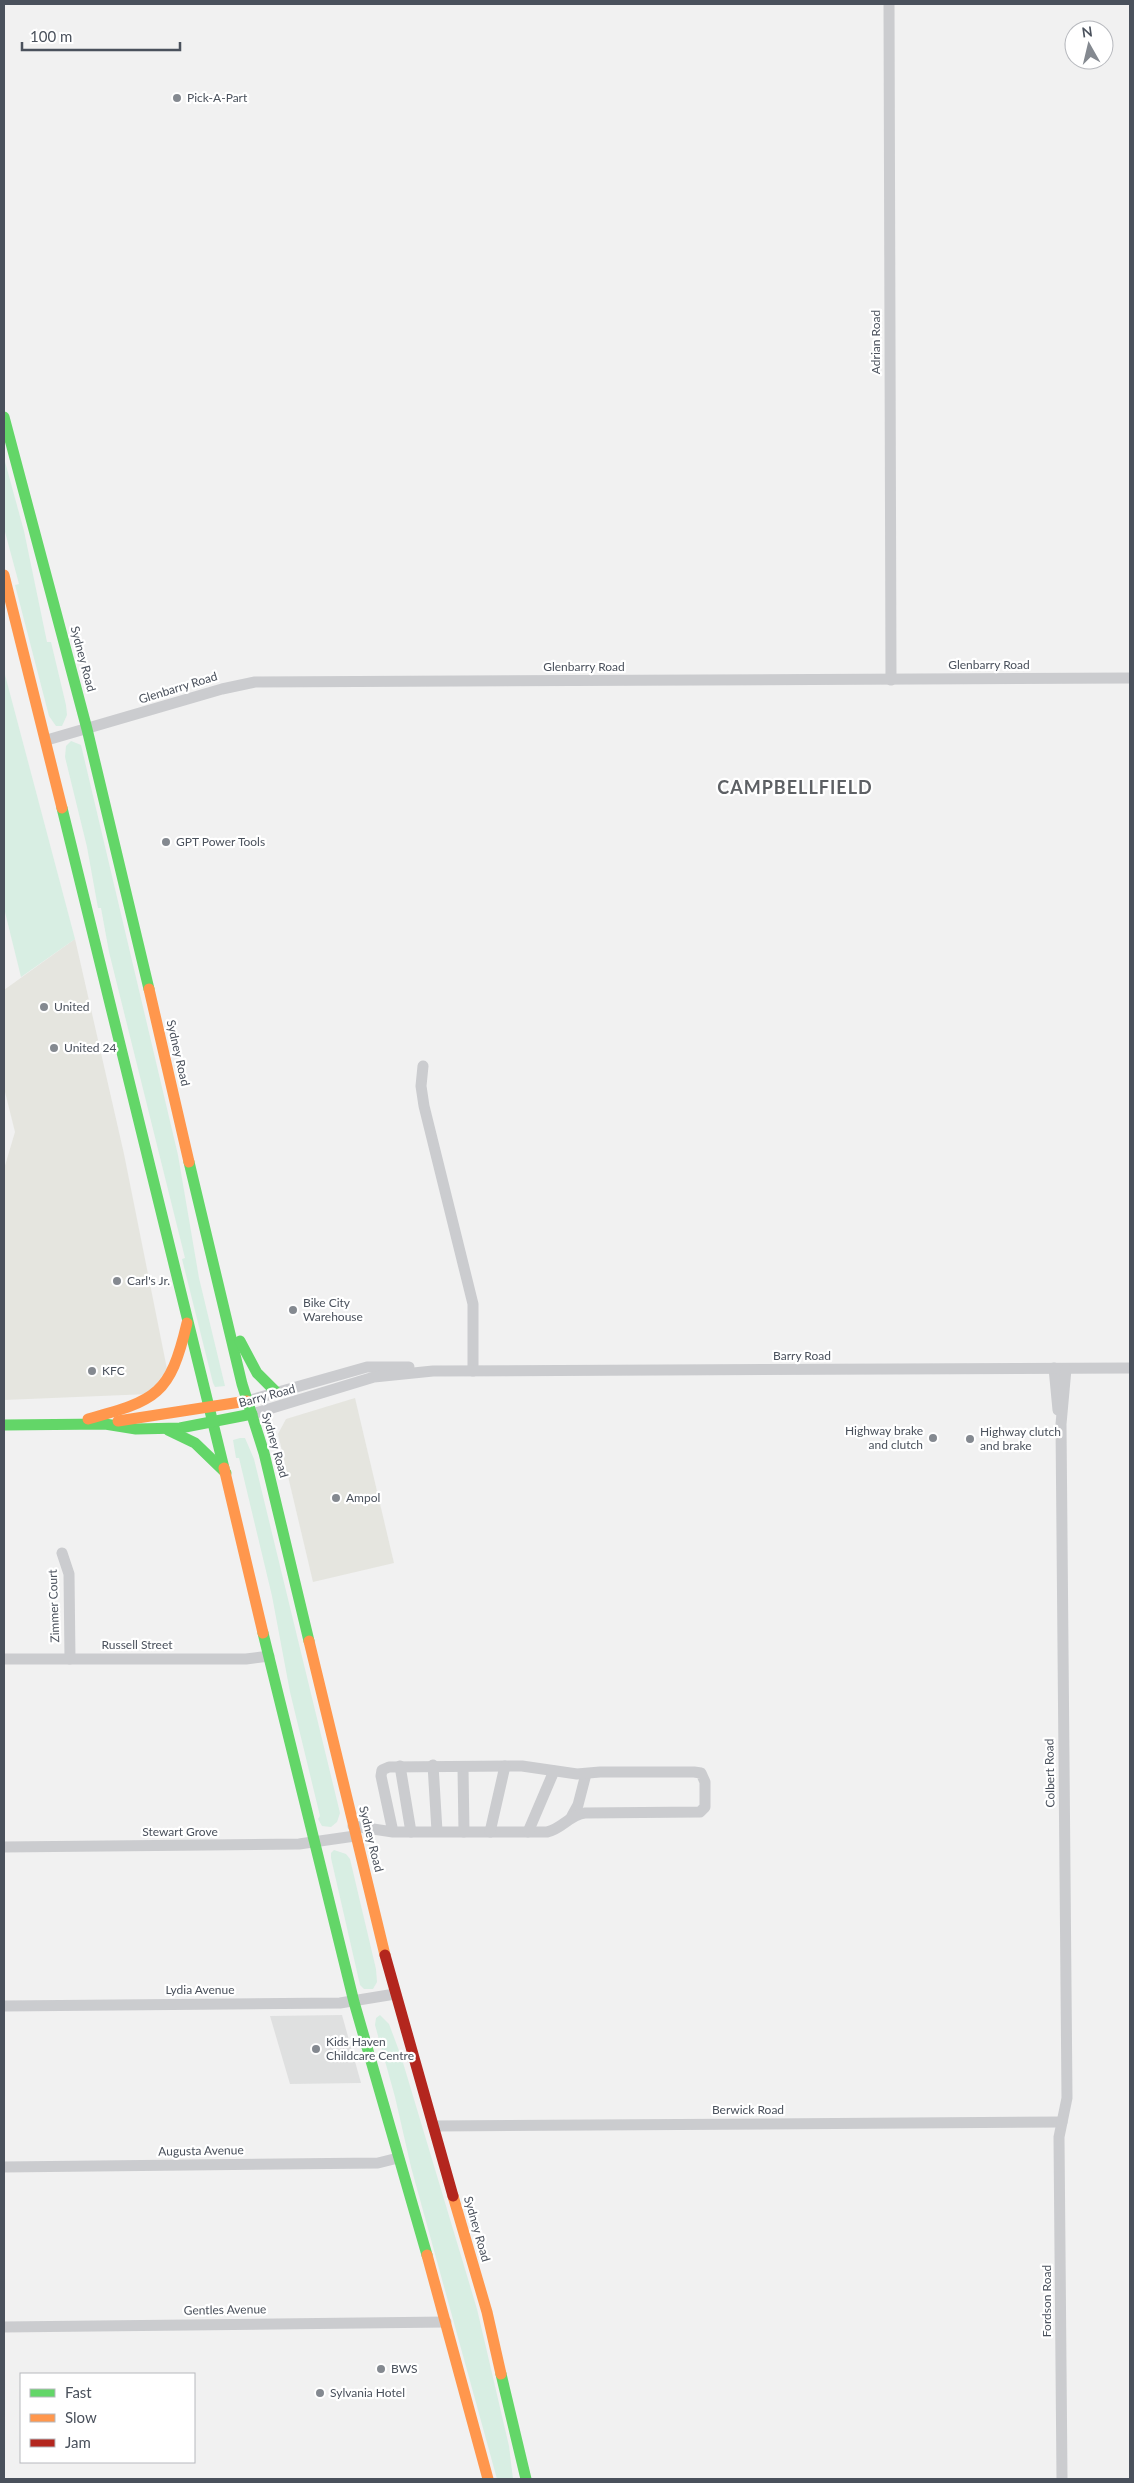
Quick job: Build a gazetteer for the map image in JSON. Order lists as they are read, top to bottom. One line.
{"streets":{"main road":["Sydney Road","Barry Road"],"street":["Adrian Road","Glenbarry Road","Zimmer Court","Russell Street","Colbert Road","Stewart Grove","Lydia Avenue","Berwick Road","Augusta Avenue","Fordson Road","Gentles Avenue"]},"crossings":[["Adrian Road","Glenbarry Road"],["Sydney Road","Glenbarry Road"],["Sydney Road","Barry Road"],["Sydney Road","Stewart Grove"],["Sydney Road","Lydia Avenue"],["Sydney Road","Berwick Road"],["Barry Road","Colbert Road"],["Zimmer Court","Russell Street"],["Colbert Road","Berwick Road"],["Colbert Road","Fordson Road"],["Berwick Road","Fordson Road"]],"districts":["CAMPBELLFIELD"],"places":["Pick-A-Part","GPT Power Tools","United","United 24","Carl's Jr.","Bike City Warehouse","KFC","Highway brake and clutch","Highway clutch and brake","Ampol","Kids Haven Childcare Centre","BWS","Sylvania Hotel"],"legend":["Fast","Slow","Jam"],"scale_bar":"100 m","north":"top"}
